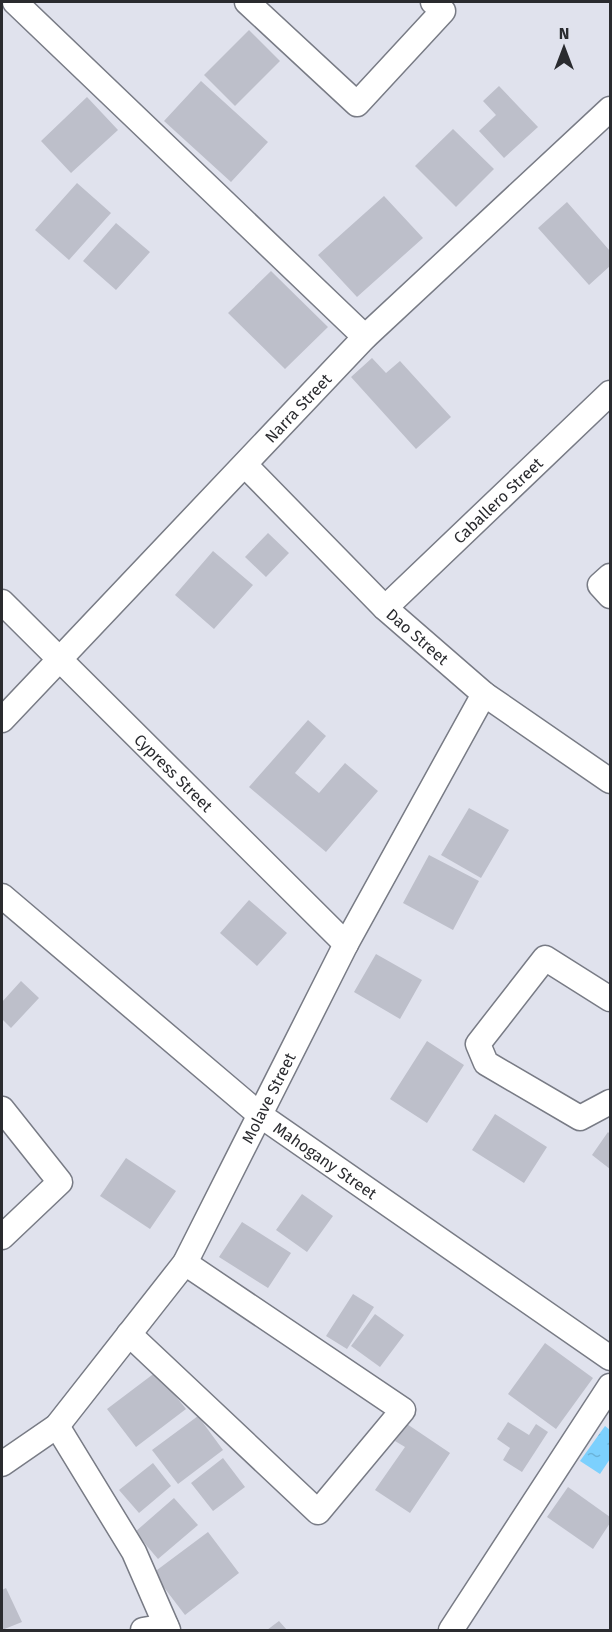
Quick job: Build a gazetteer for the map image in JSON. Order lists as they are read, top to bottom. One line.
{"streets":{"street":["Narra Street","Caballero Street","Dao Street","Cypress Street","Molave Street","Mahogany Street"]},"crossings":[["Narra Street","Dao Street"],["Narra Street","Cypress Street"],["Caballero Street","Dao Street"],["Dao Street","Molave Street"],["Cypress Street","Molave Street"],["Molave Street","Mahogany Street"]],"north":"top"}
